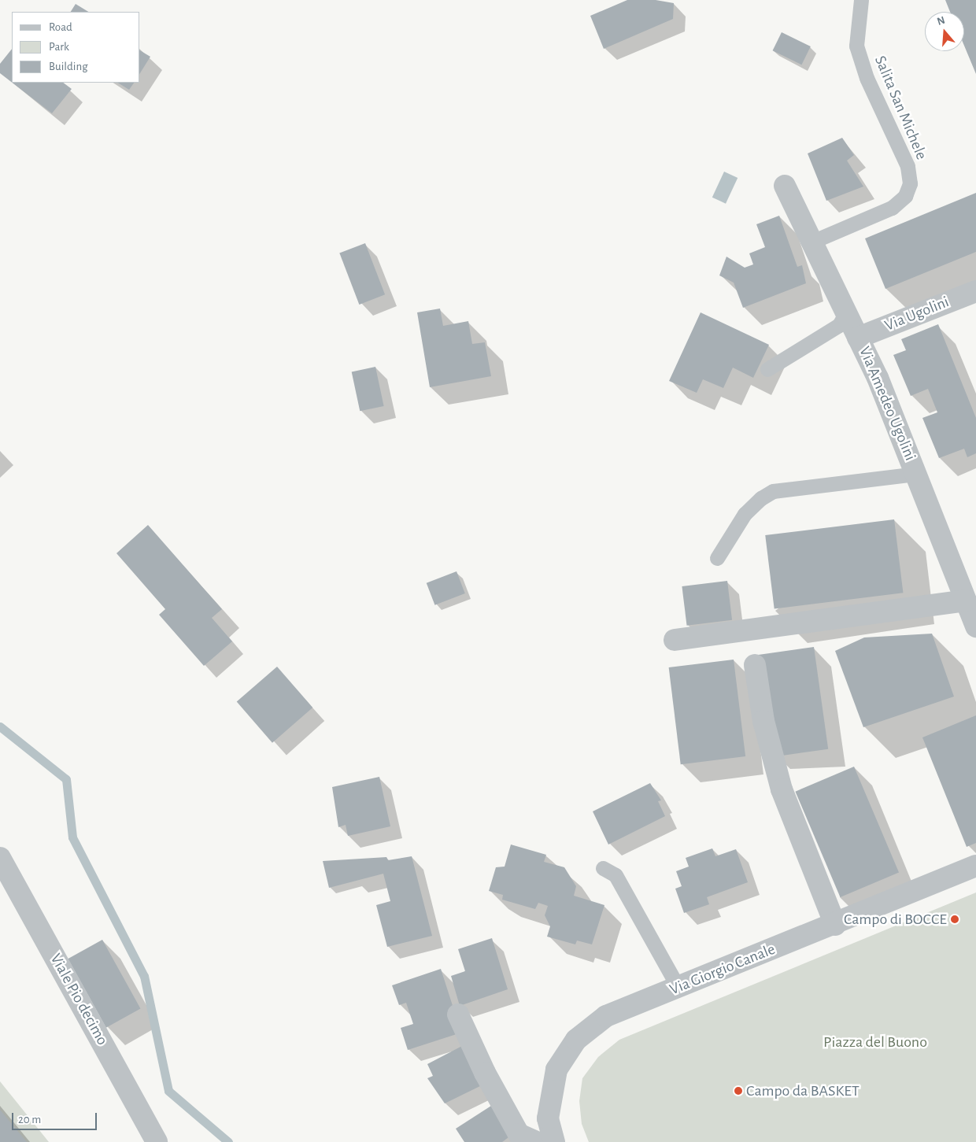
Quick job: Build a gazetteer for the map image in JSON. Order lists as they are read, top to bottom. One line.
{"streets":{"street":["Via Ugolini","Via Amedeo Ugolini","Via Giorgio Canale","Viale Pio decimo"],"lane":["Salita San Michele"]},"crossings":[["Salita San Michele","Via Amedeo Ugolini"],["Via Ugolini","Via Amedeo Ugolini"]],"parks":["Piazza del Buono"],"places":["Campo di BOCCE","Campo da BASKET"],"legend":["Road","Park","Building"],"scale_bar":"20 m","north":"top"}
